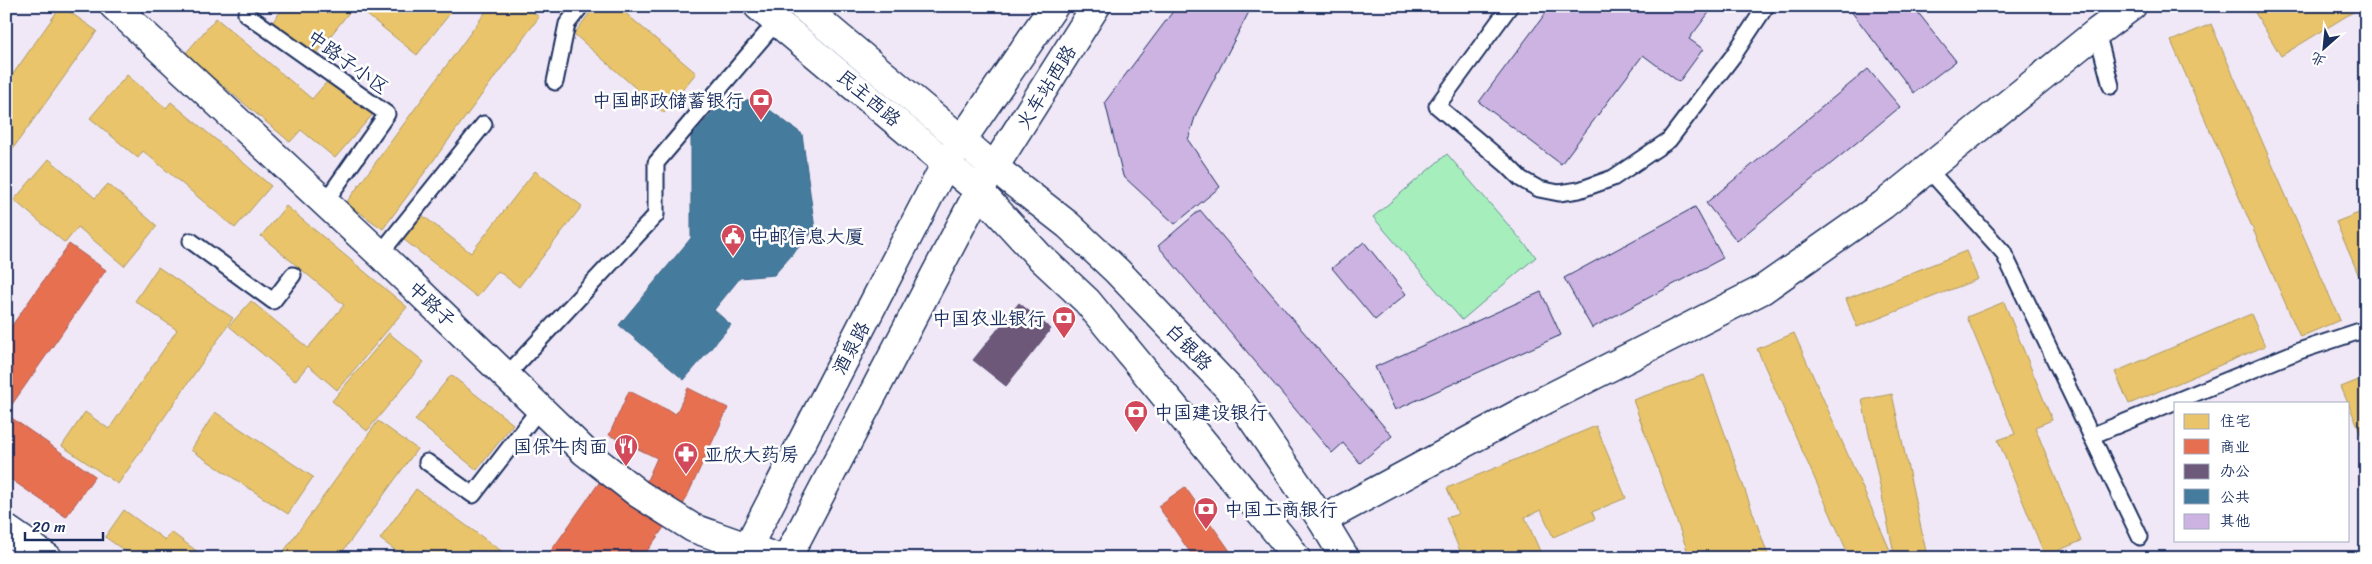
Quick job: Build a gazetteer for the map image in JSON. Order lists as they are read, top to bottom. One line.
{"streets":{"main road":["火车站西路","民主西路","中路子","白银路","酒泉路"],"lane":["中路子小区"]},"crossings":[["中路子小区","中路子"],["火车站西路","民主西路"],["火车站西路","白银路"],["火车站西路","酒泉路"],["民主西路","白银路"],["民主西路","酒泉路"],["中路子","酒泉路"]],"places":{"bank":["中国邮政储蓄银行","中国农业银行","中国建设银行","中国工商银行"],"public building":["中邮信息大厦"],"restaurant":["国保牛肉面"],"pharmacy":["亚欣大药房"]},"legend":["住宅","商业","办公","公共","其他"],"scale_bar":"20 m","north":"bottom left"}
